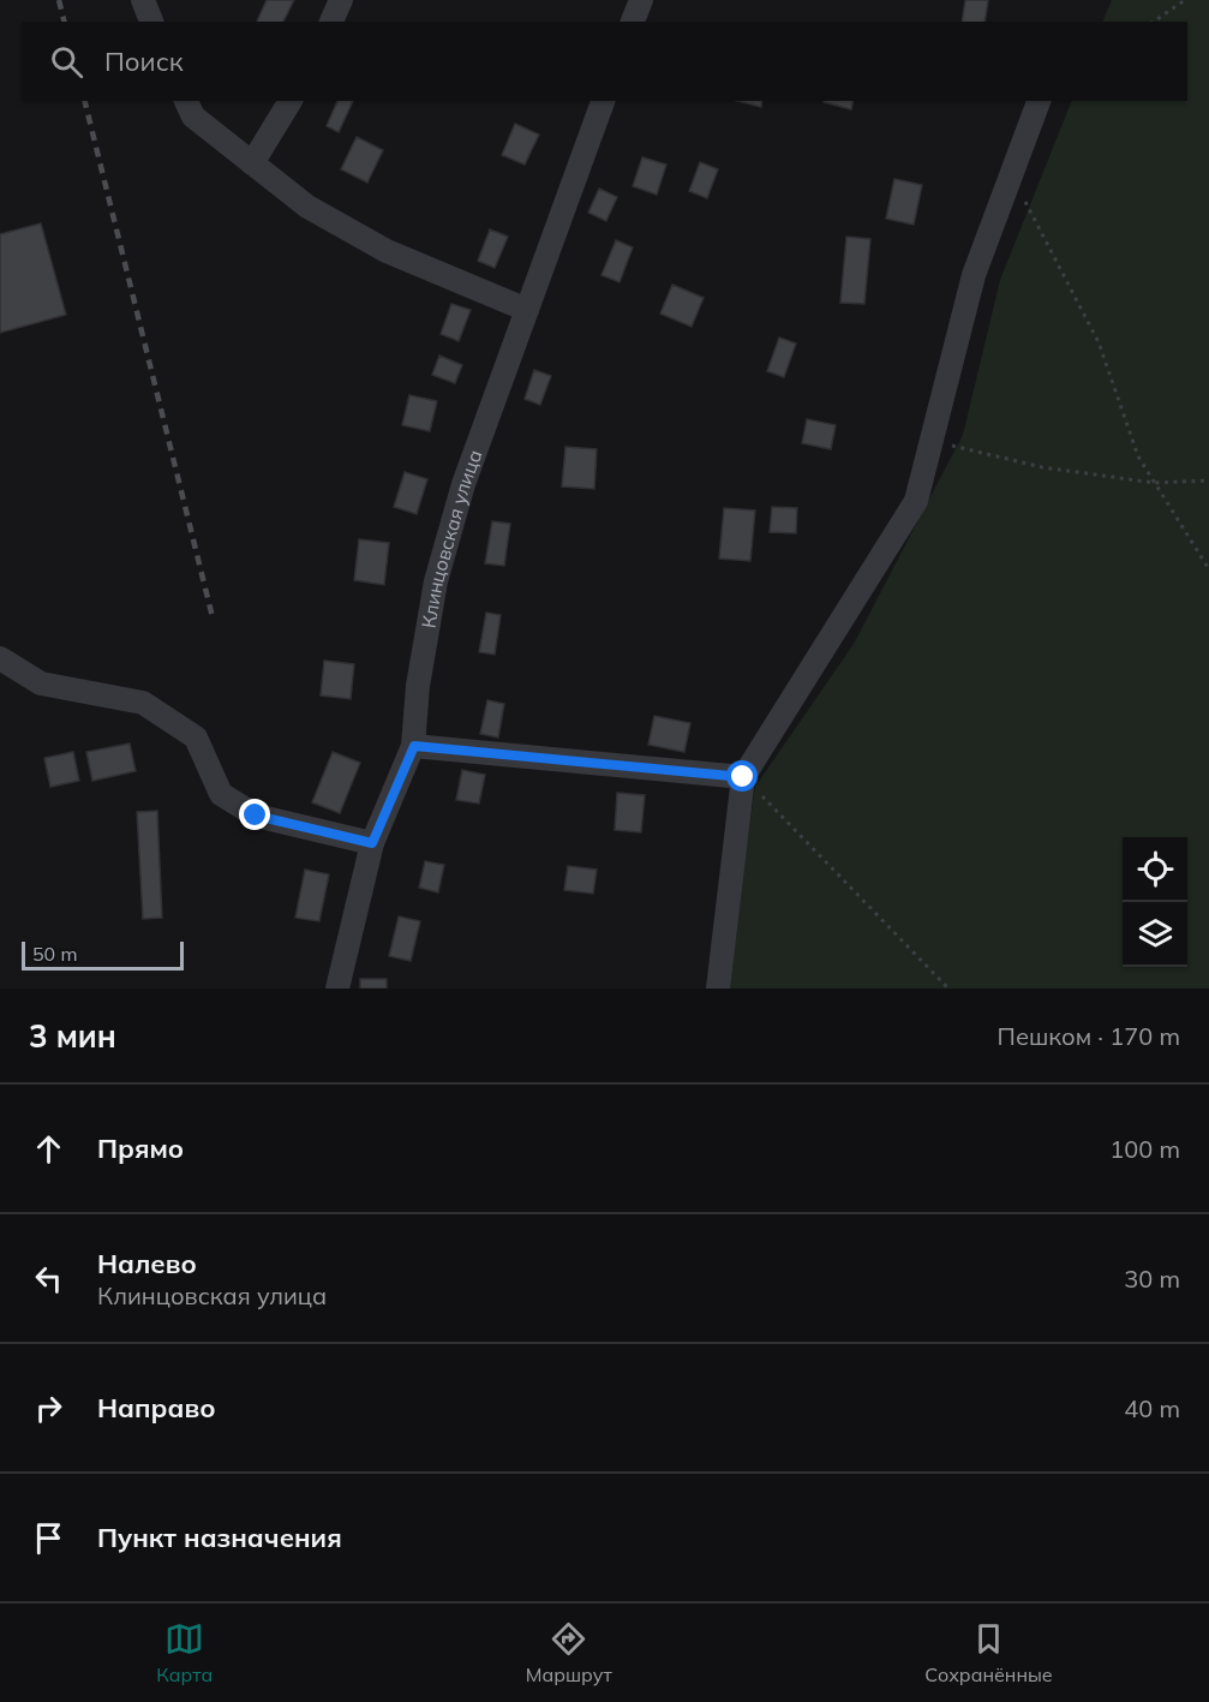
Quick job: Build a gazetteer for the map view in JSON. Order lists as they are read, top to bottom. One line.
{"streets":{"street":["Клинцовская улица"]},"scale_bar":"50 m","page":{"search":"Поиск","scale":"50 m","heading":["3 мин","Пешком · 170 m"],"list":[["Прямо","100 m"],["Налево","Клинцовская улица","30 m"],["Направо","40 m"],"Пункт назначения"],"nav":["Карта","Маршрут","Сохранённые"]}}
